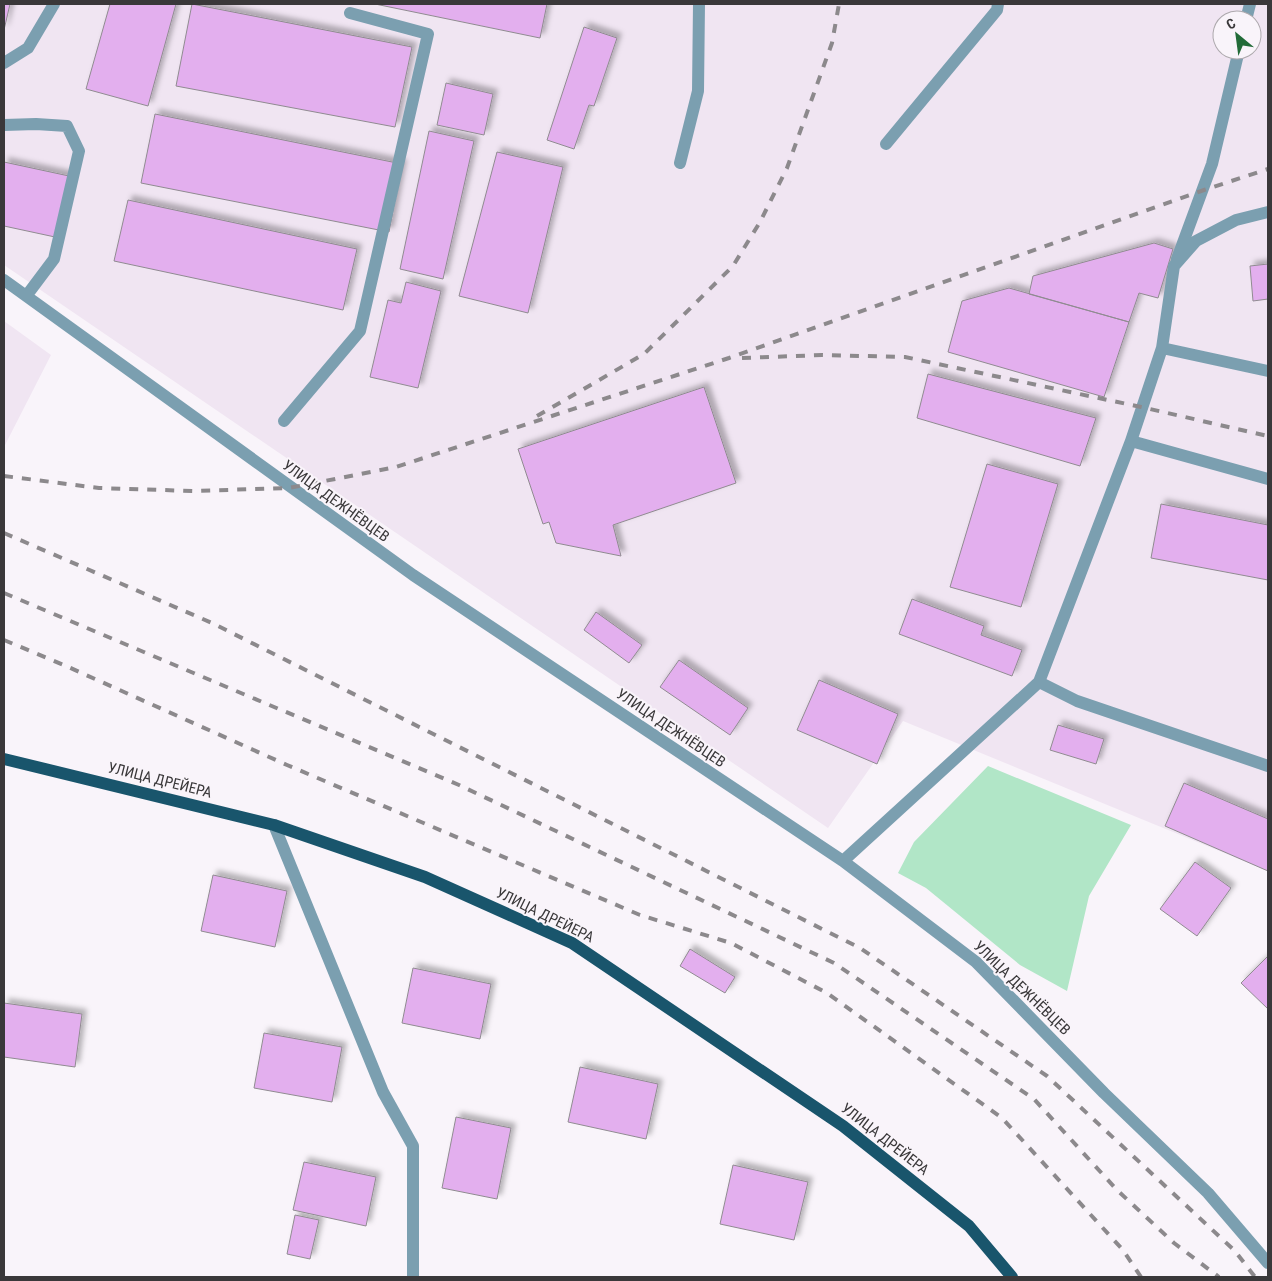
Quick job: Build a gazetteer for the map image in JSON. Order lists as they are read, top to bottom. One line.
{"streets":{"main road":["УЛИЦА ДРЕЙЕРА"],"street":["УЛИЦА ДЕЖНЁВЦЕВ"]},"north":"top left"}
